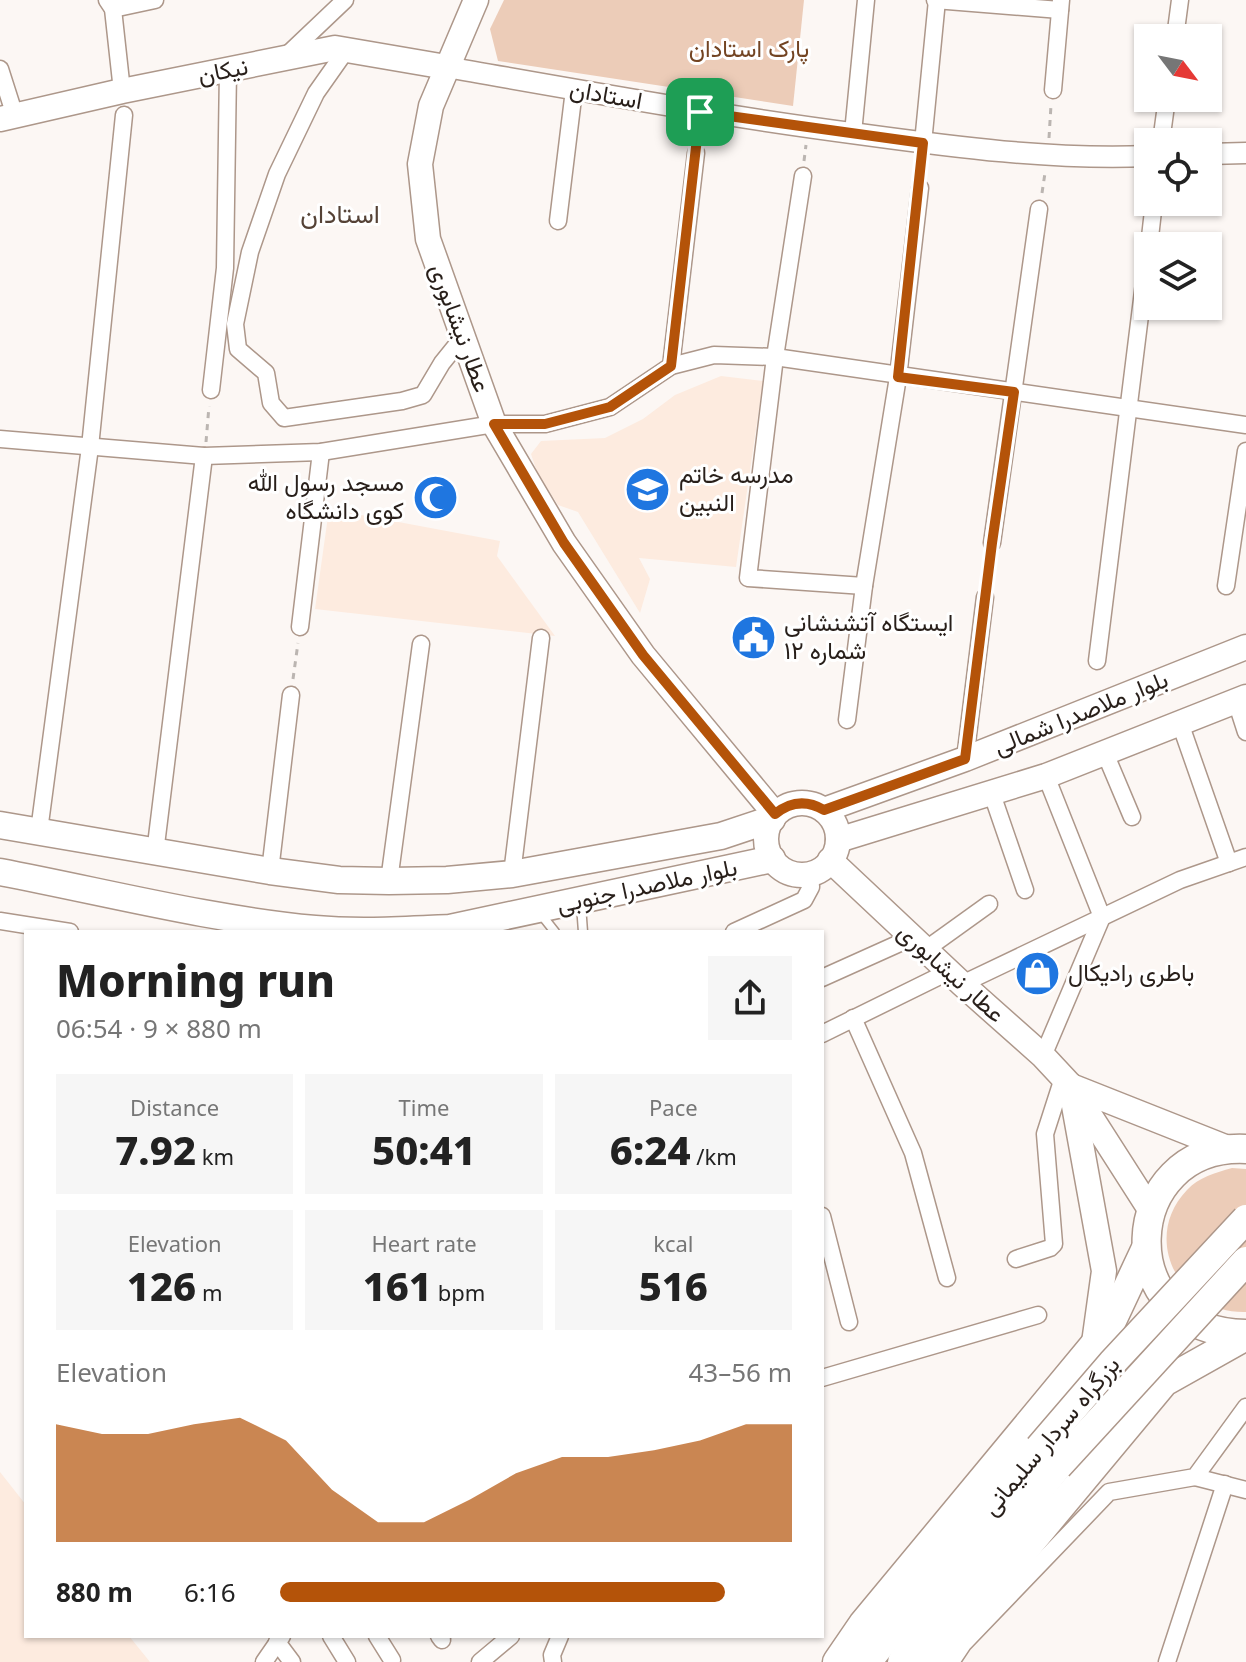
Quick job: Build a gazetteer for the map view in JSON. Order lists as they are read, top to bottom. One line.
{"streets":{"highway":["بزرگراه سردار سلیمانی"],"main road":["نیکان","عطار نیشابوری","بلوار ملاصدرا شمالی","بلوار ملاصدرا جنوبی"],"street":["استادان"]},"crossings":[["نیکان","استادان"],["نیکان","عطار نیشابوری"],["استادان","عطار نیشابوری"],["عطار نیشابوری","بلوار ملاصدرا شمالی"],["عطار نیشابوری","بلوار ملاصدرا جنوبی"],["بلوار ملاصدرا شمالی","بلوار ملاصدرا جنوبی"]],"districts":["استادان"],"parks":["پارک استادان"],"places":{"school or university":["مدرسه خاتم النبین"],"mosque":["مسجد رسول الله کوی دانشگاه"],"public building":["ایستگاه آتشنشانی شماره ۱۲"],"shop":["باطری رادیکال"]},"north":"bottom right","page":{"heading":["Morning run","06:54 · 9 × 880 m"],"stats":[["Distance","7.92 km"],["Time","50:41"],["Pace","6:24 /km"],["Elevation","126 m"],["Heart rate","161 bpm"],["kcal","516"]],"chart":["Elevation","43–56 m"],"list":[{"name":"880 m","note":"6:16"}]}}
